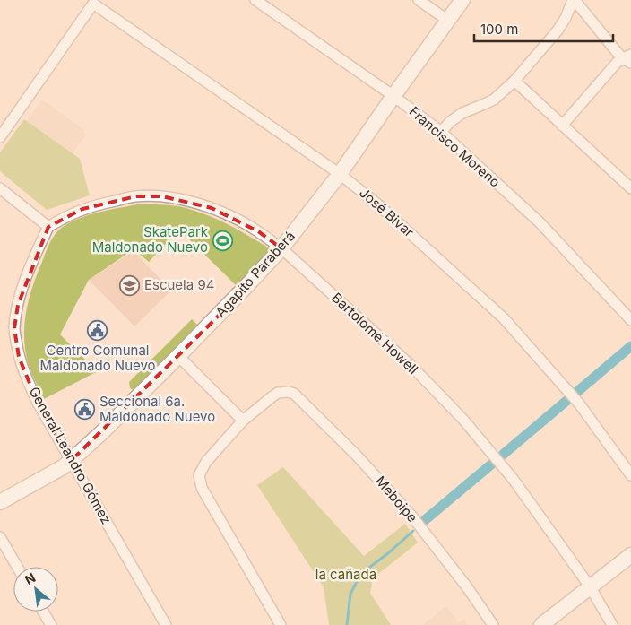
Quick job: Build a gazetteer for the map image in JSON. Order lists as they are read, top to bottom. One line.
{"streets":{"street":["Francisco Moreno","José Bivar","Agapito Paraberá","Bartolomé Howell","General Leandro Gómez","Meboipe"]},"crossings":[["Francisco Moreno","Agapito Paraberá"],["José Bivar","Agapito Paraberá"],["Agapito Paraberá","Bartolomé Howell"],["Agapito Paraberá","General Leandro Gómez"],["Bartolomé Howell","General Leandro Gómez"]],"parks":["la cañada"],"places":{"sports":["SkatePark Maldonado Nuevo"],"school or university":["Escuela 94"],"public building":["Centro Comunal Maldonado Nuevo","Seccional 6a. Maldonado Nuevo"]},"scale_bar":"100 m","north":"top left"}
